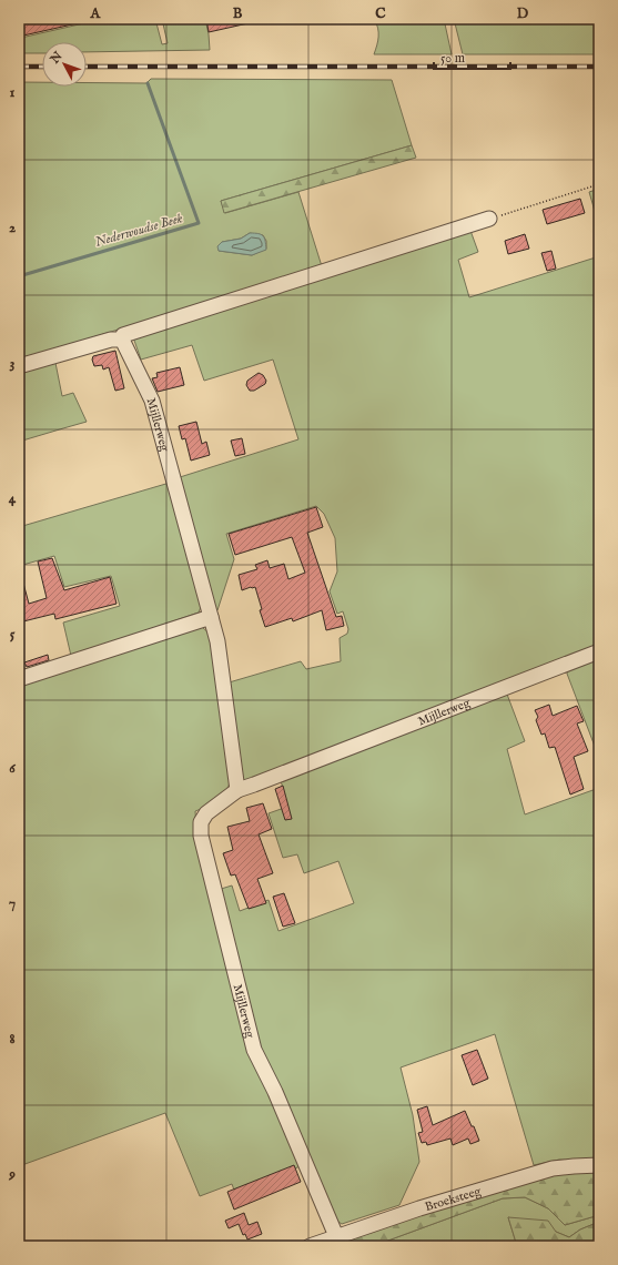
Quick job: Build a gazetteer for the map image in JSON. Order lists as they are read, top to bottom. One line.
{"streets":{"street":["Mijllerweg","Broeksteeg"]},"crossings":[["Mijllerweg","Broeksteeg"]],"water":["Nederwoudse Beek"],"scale_bar":"50 m","north":"top left","grid":{"columns":["A","B","C","D"],"rows":["1","2","3","4","5","6","7","8","9"]}}
